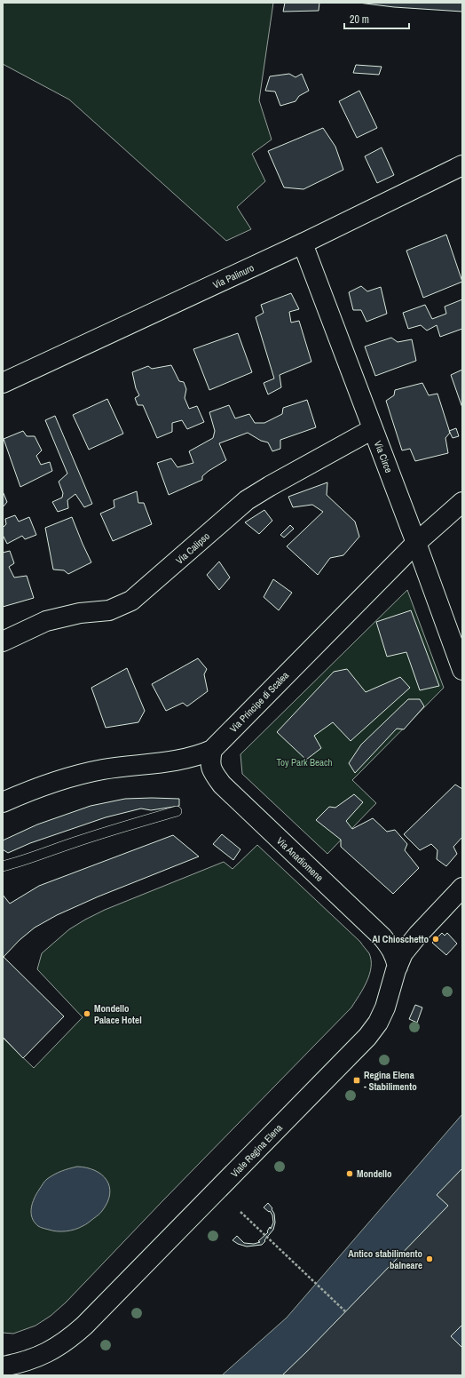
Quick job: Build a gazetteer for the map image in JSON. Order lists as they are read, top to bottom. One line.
{"streets":{"street":["Via Palinuro","Via Circe","Via Calipso","Via Principe di Scalea","Via Anadiomene","Viale Regina Elena"]},"crossings":[["Via Palinuro","Via Circe"],["Via Circe","Via Calipso"],["Via Circe","Via Principe di Scalea"],["Via Principe di Scalea","Via Anadiomene"],["Via Anadiomene","Viale Regina Elena"]],"parks":["Toy Park Beach"],"places":{"other":["Al Chioschetto","Mondello Palace Hotel","Mondello","Antico stabilimento balneare"],"transit":["Regina Elena - Stabilimento"]},"scale_bar":"20 m"}
